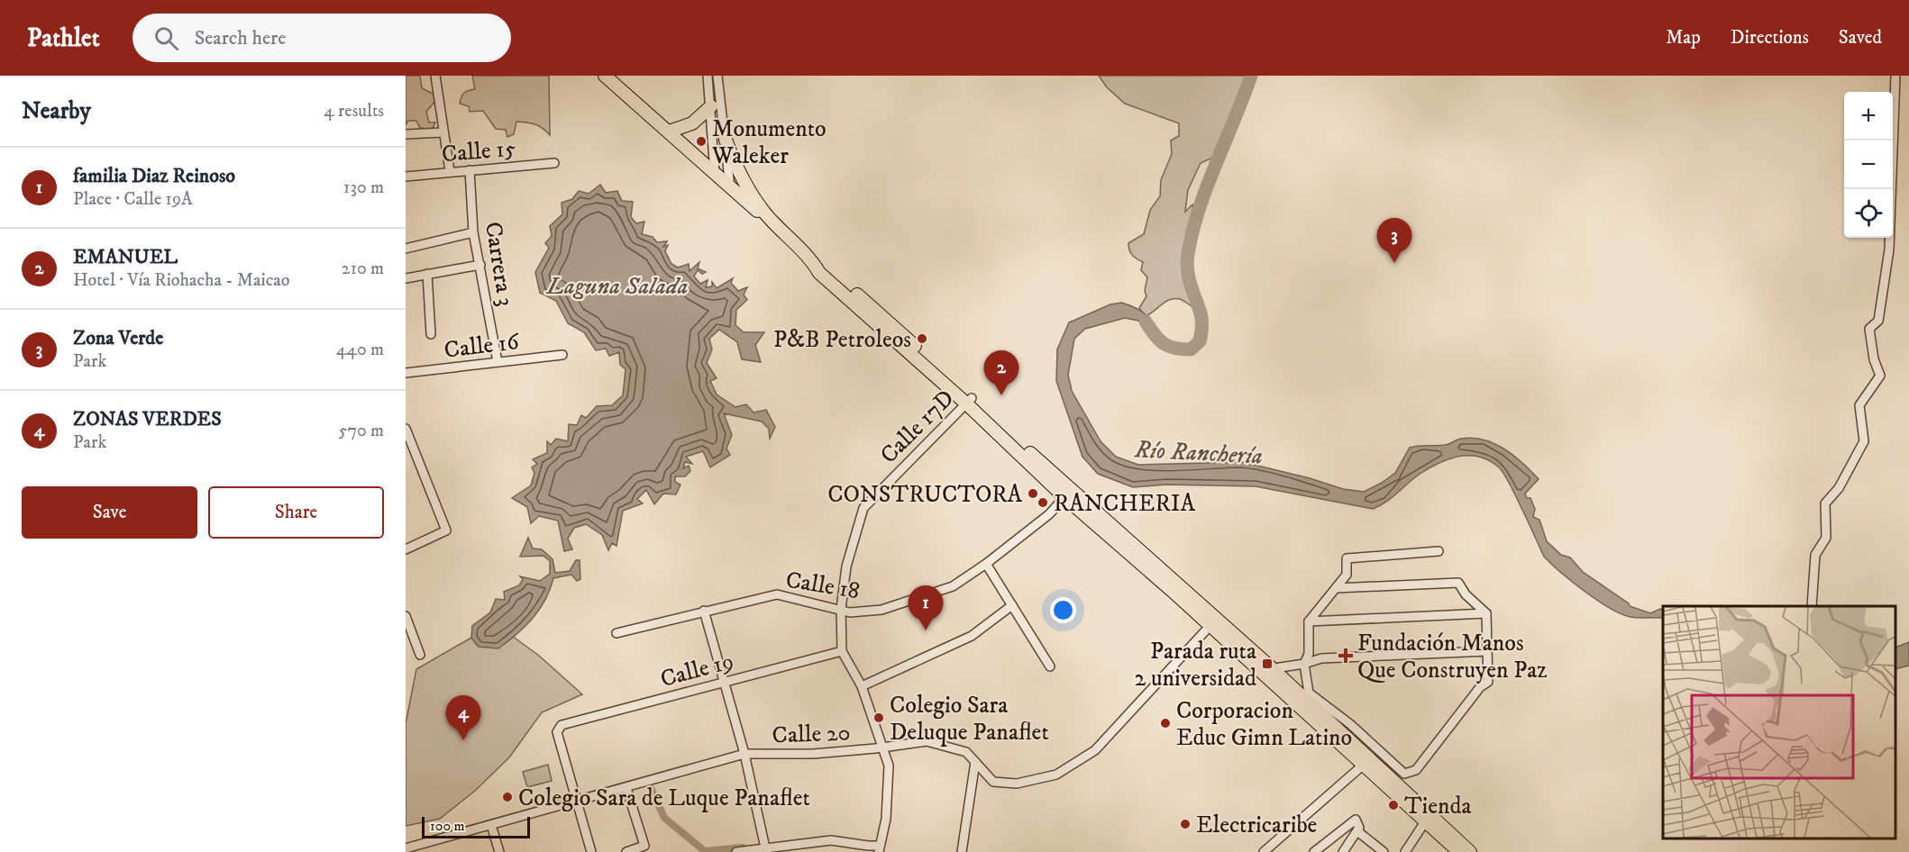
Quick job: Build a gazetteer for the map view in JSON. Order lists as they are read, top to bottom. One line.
{"streets":{"street":["Calle 15","Carrera 3","Calle 16","Calle 17D","Calle 18","Calle 19","Calle 20"]},"crossings":[["Calle 15","Carrera 3"],["Carrera 3","Calle 16"],["Calle 17D","Calle 18"],["Calle 17D","Calle 19"],["Calle 19","Calle 20"]],"water":["Laguna Salada","Río Ranchería"],"places":{"other":["Monumento Waleker","P&B Petroleos","CONSTRUCTORA","RANCHERIA","Colegio Sara Deluque Panaflet","Corporacion Educ Gimn Latino","Colegio Sara de Luque Panaflet","Tienda","Electricaribe"],"health":["Fundación Manos Que Construyen Paz"],"transit":["Parada ruta 2 universidad"]},"scale_bar":"100 m","page":{"header":"Pathlet","search":"Search here","nav":["Map","Directions","Saved"],"heading":["Nearby","4 results"],"map_buttons":["+","−"],"list":[{"mark":"1","name":"familia Diaz Reinoso","note":"Place · Calle 19A","value":"130 m"},{"mark":"2","name":"EMANUEL","note":"Hotel · Vía Riohacha - Maicao","value":"210 m"},{"mark":"3","name":"Zona Verde","note":"Park","value":"440 m"},{"mark":"4","name":"ZONAS VERDES","note":"Park","value":"570 m"}],"pins":["3","2","1","4"],"buttons":["Save","Share"],"scale":"100 m"}}
